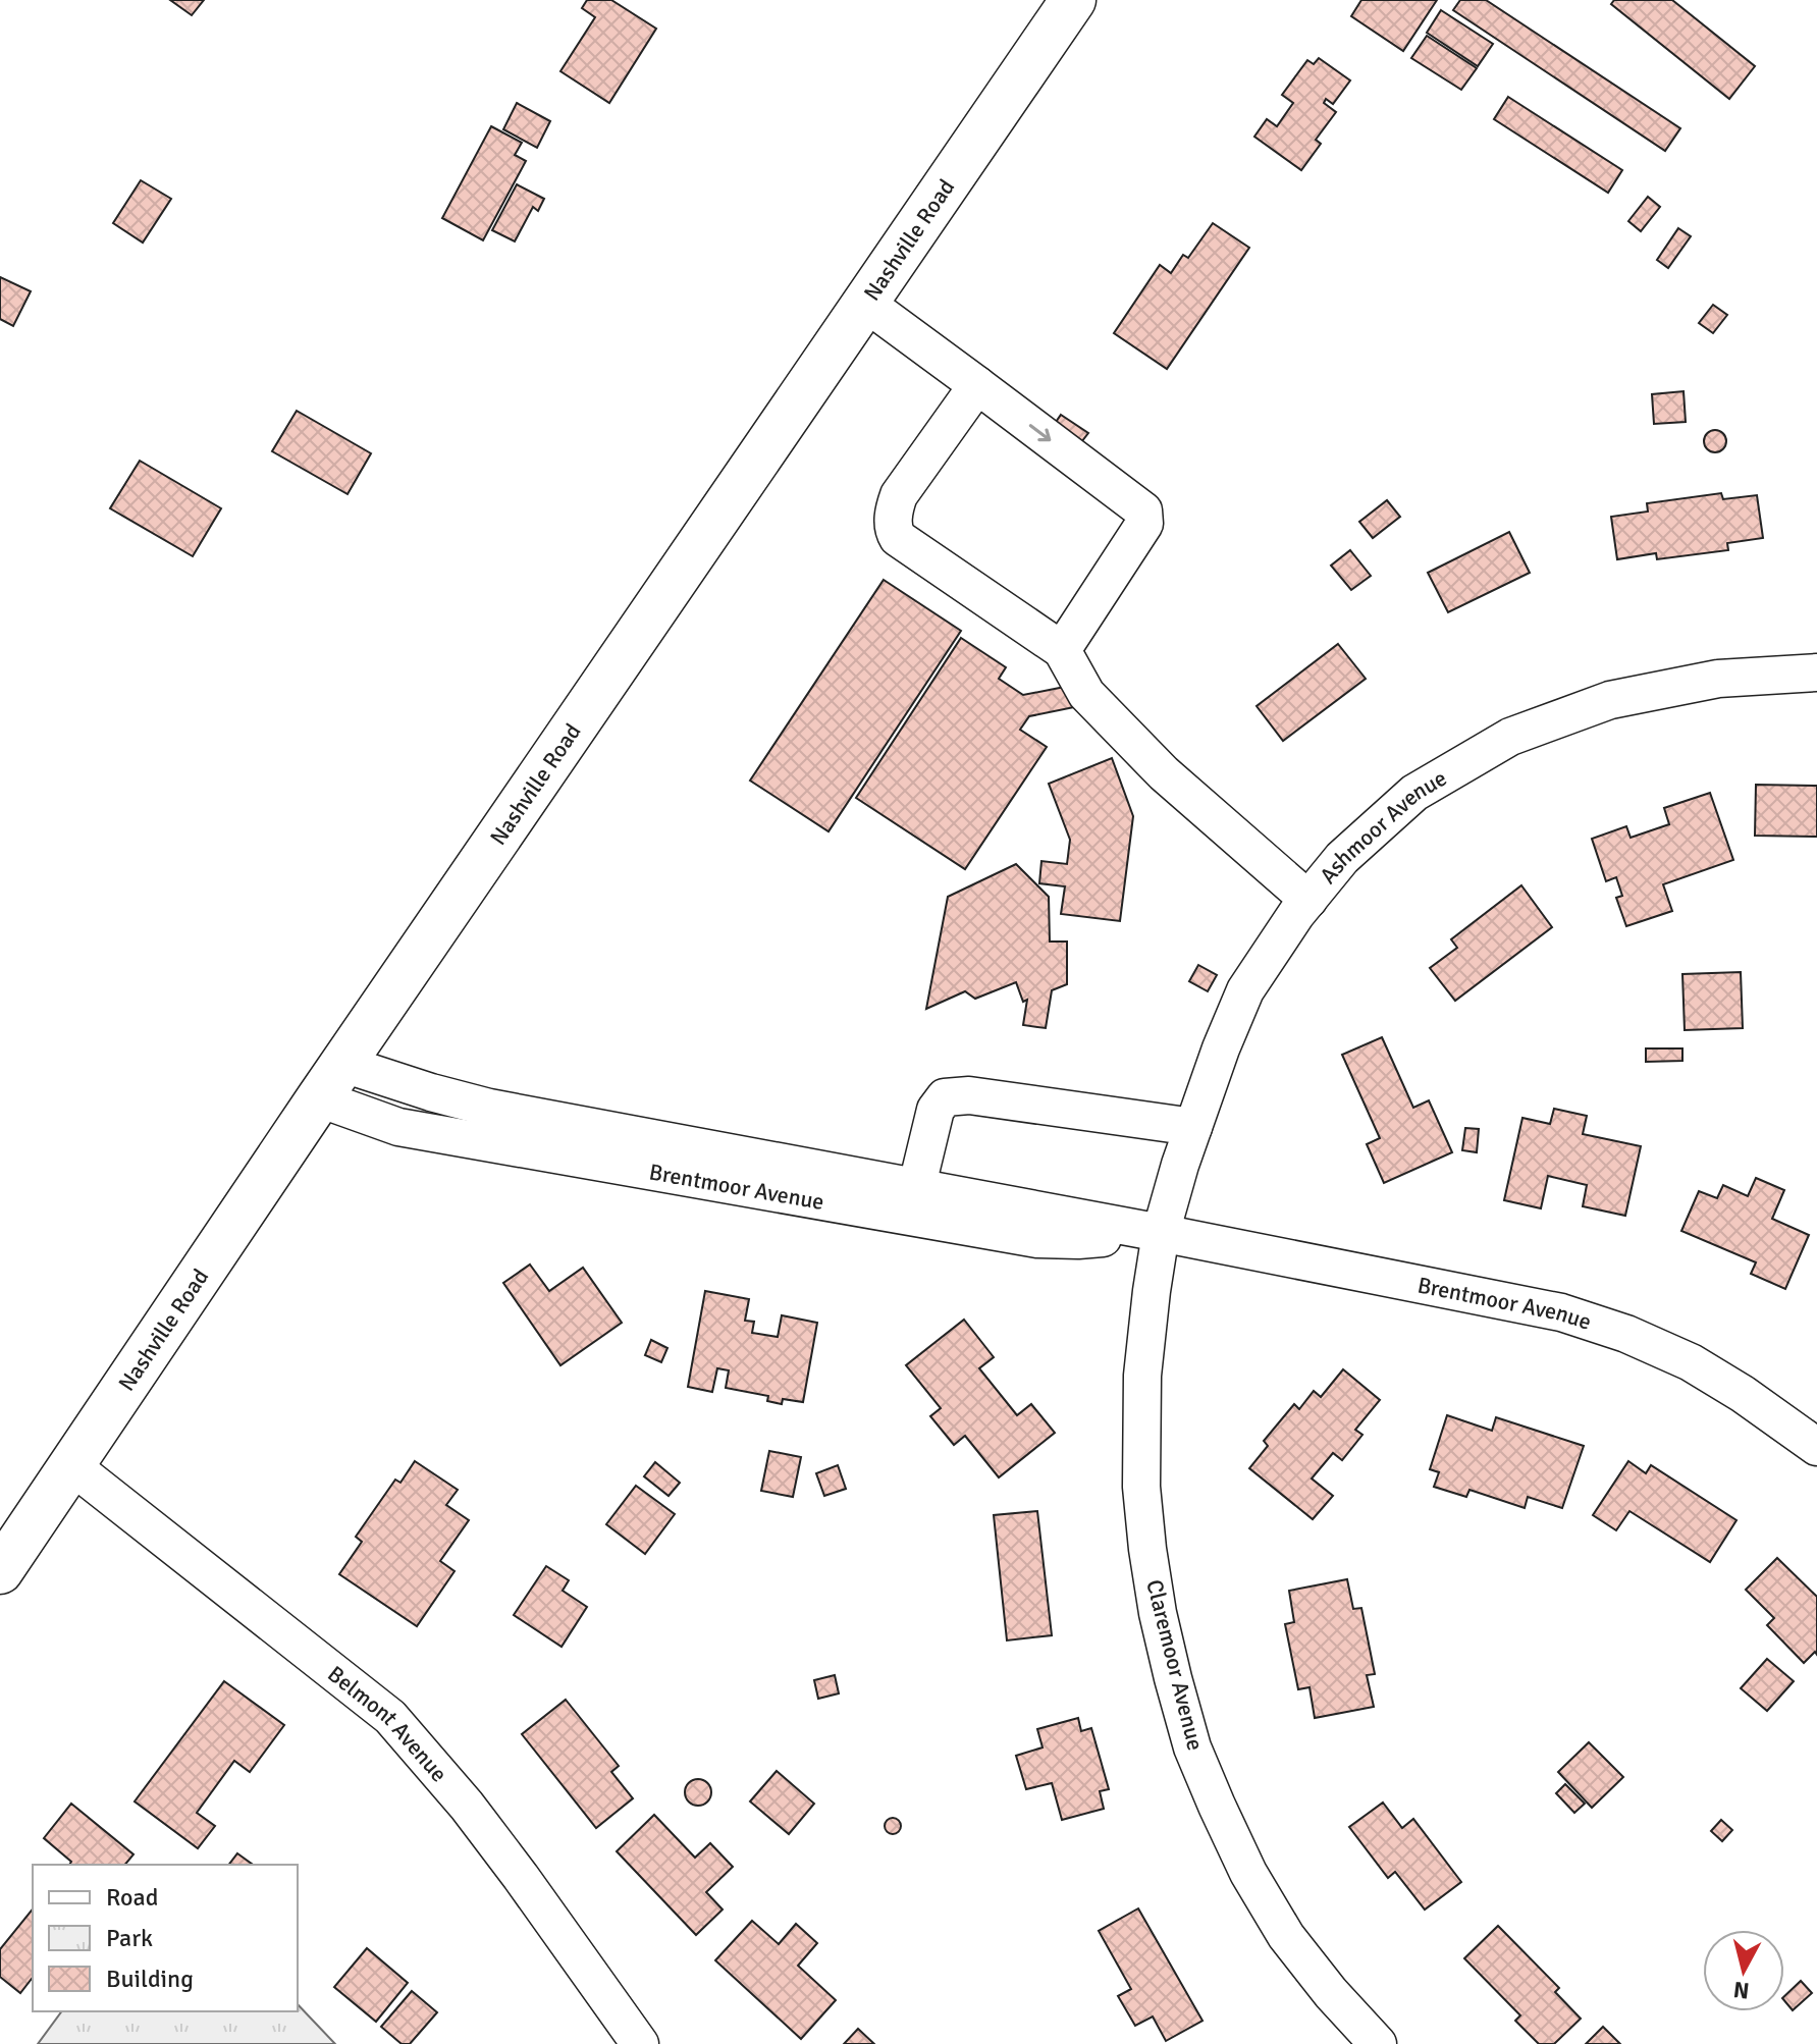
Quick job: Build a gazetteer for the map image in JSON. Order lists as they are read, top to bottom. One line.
{"streets":{"main road":["Nashville Road"],"street":["Ashmoor Avenue","Brentmoor Avenue","Claremoor Avenue","Belmont Avenue"]},"crossings":[["Nashville Road","Brentmoor Avenue"],["Nashville Road","Belmont Avenue"],["Ashmoor Avenue","Brentmoor Avenue"],["Ashmoor Avenue","Claremoor Avenue"],["Brentmoor Avenue","Claremoor Avenue"]],"legend":["Road","Park","Building"],"north":"bottom"}
